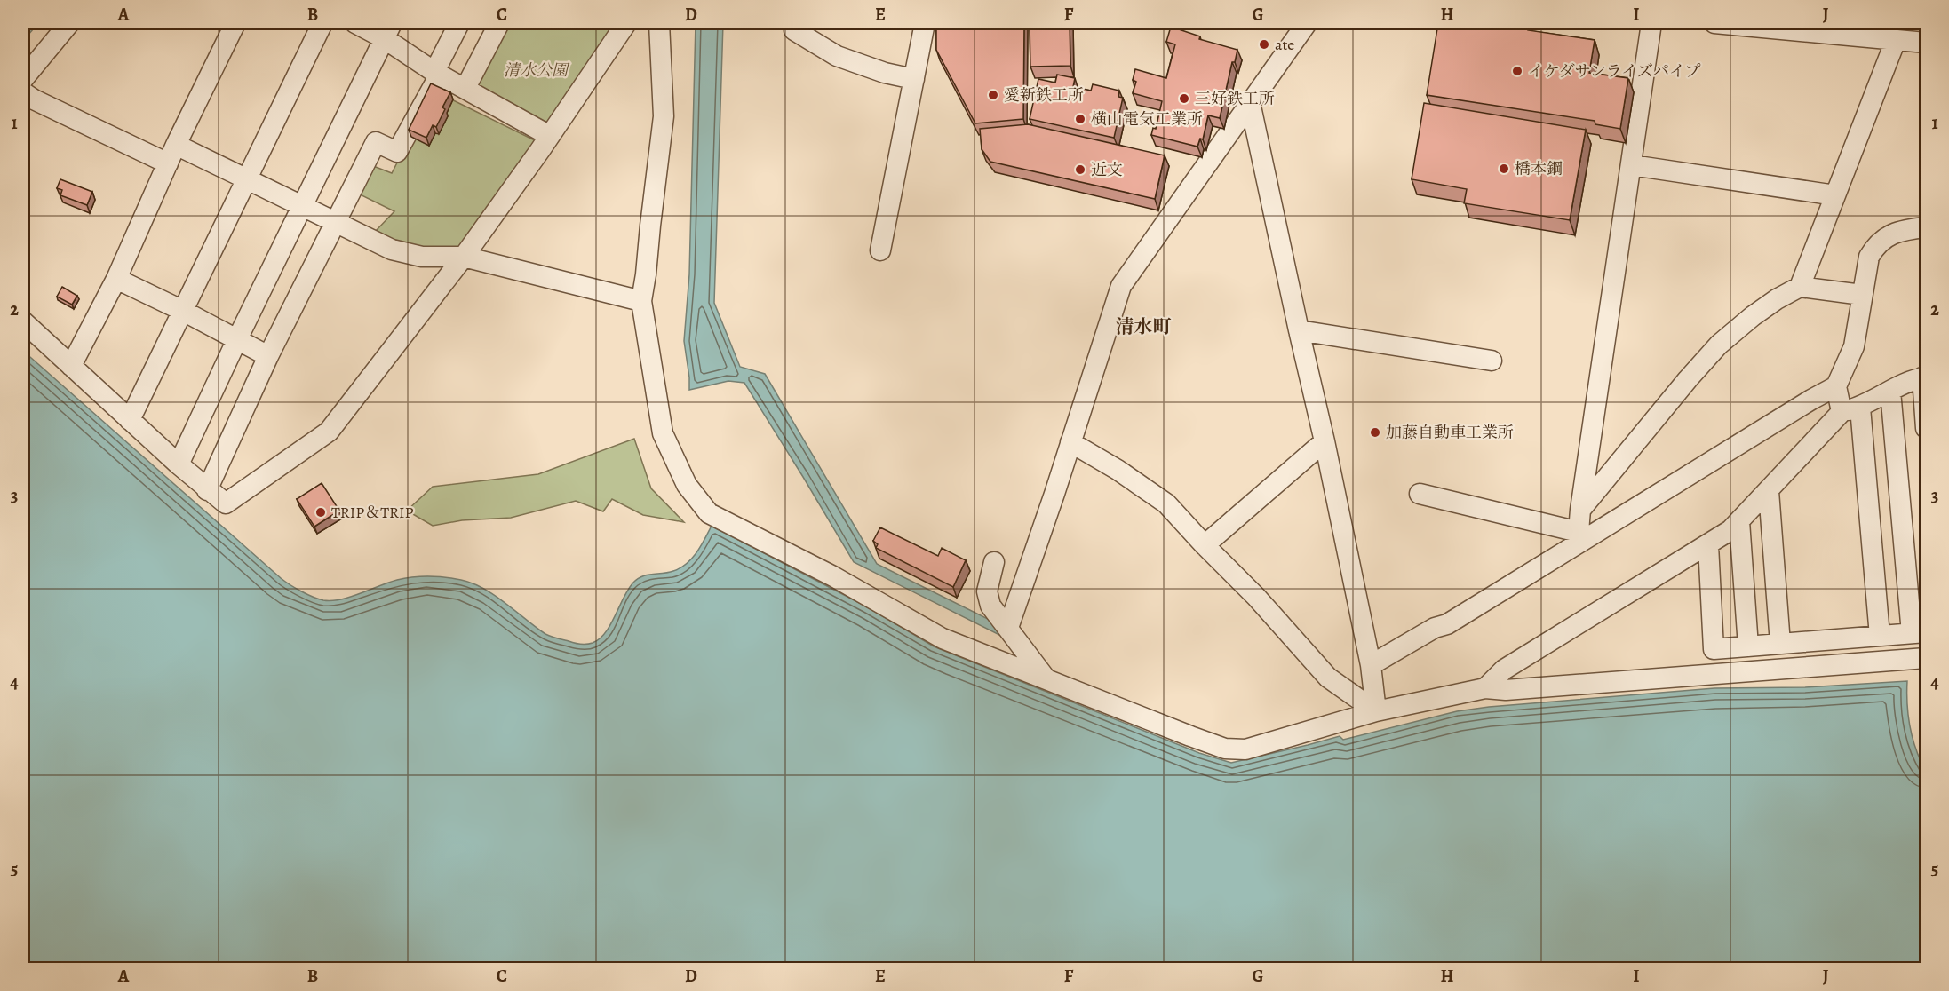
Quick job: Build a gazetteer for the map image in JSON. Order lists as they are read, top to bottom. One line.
{"districts":["清水町"],"parks":["清水公園"],"places":["ate","イケダサンライズパイプ","愛新鉄工所","三好鉄工所","横山電気工業所","橋本鋼","近文","加藤自動車工業所","TRIP＆TRIP"],"grid":{"columns":["A","B","C","D","E","F","G","H","I","J"],"rows":["1","2","3","4","5"]}}
